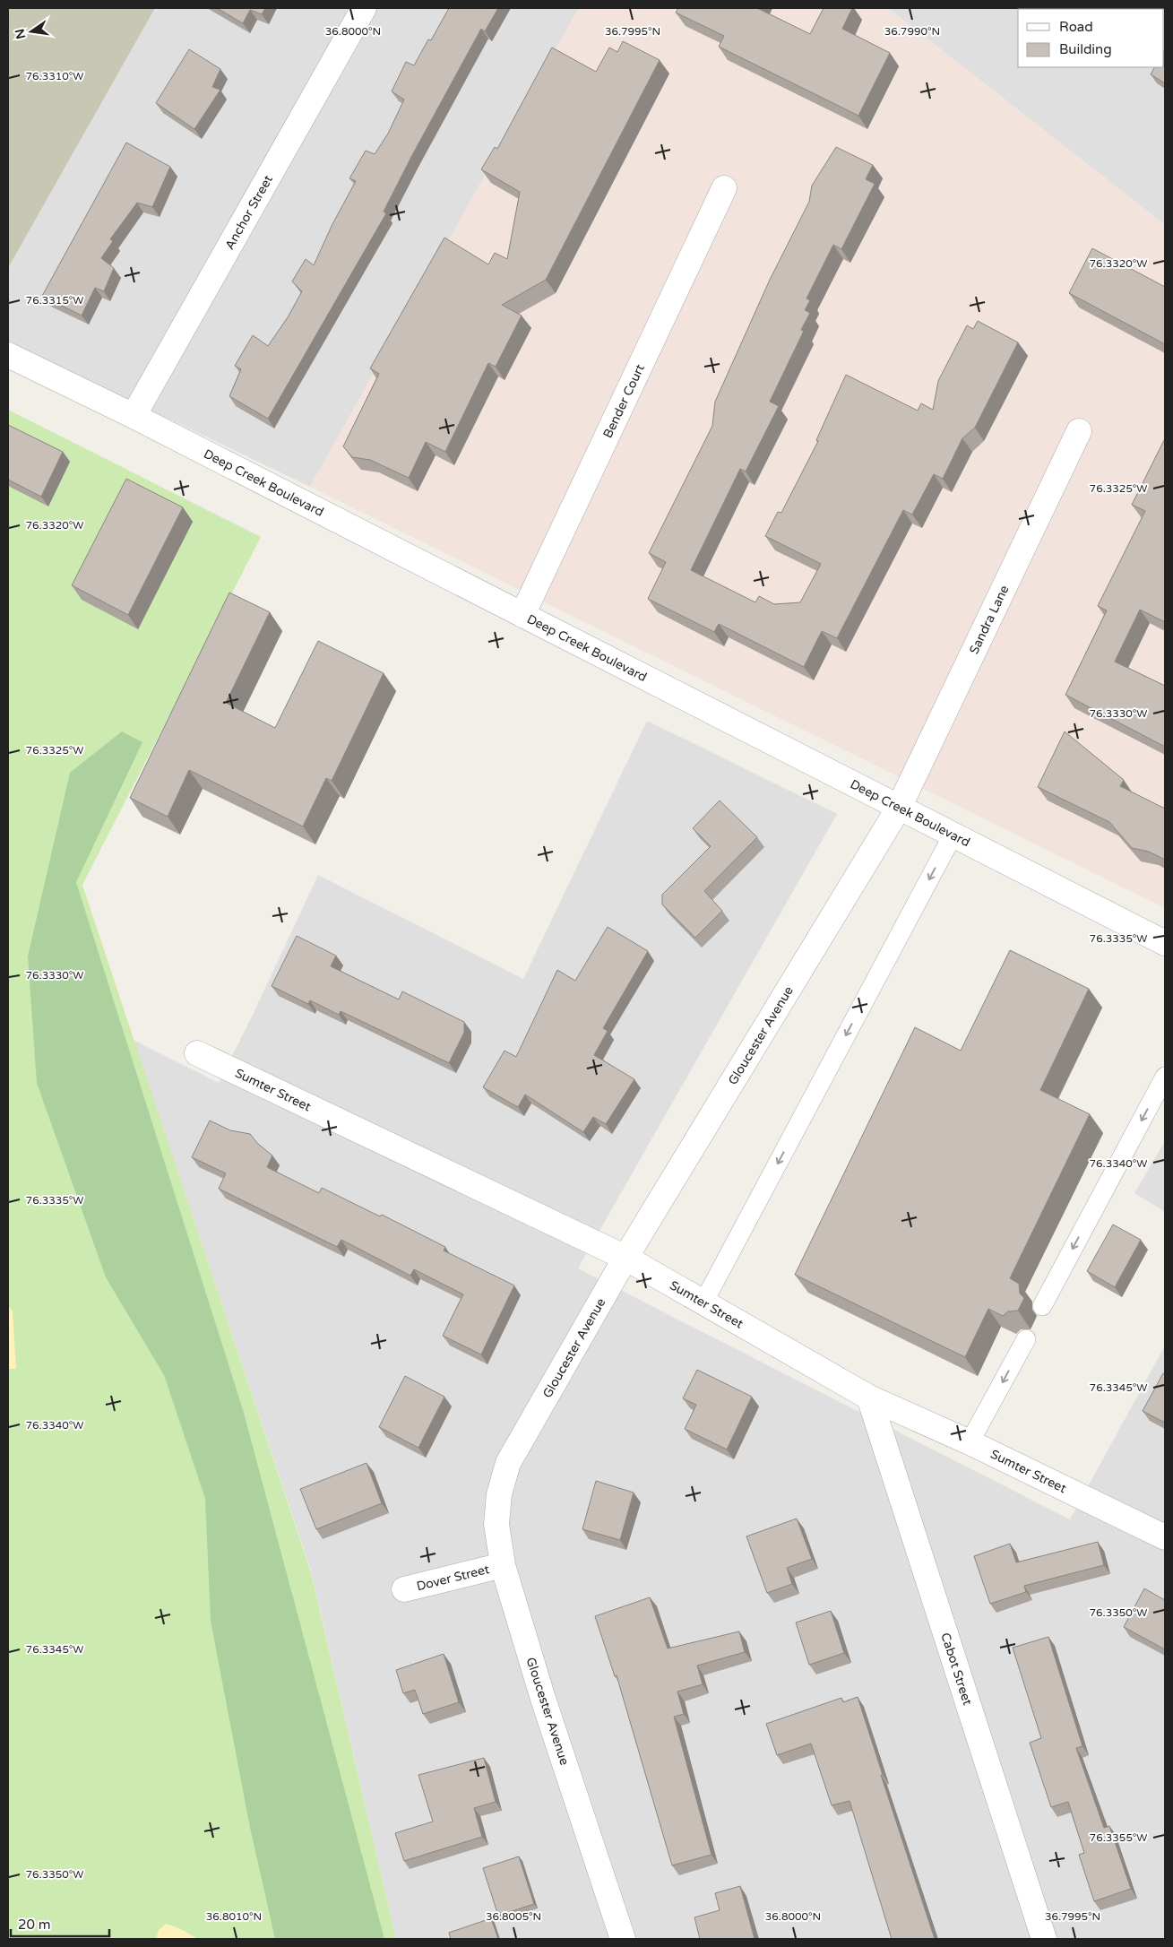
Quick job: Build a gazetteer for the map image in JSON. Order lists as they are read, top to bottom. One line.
{"streets":{"street":["Anchor Street","Bender Court","Deep Creek Boulevard","Sandra Lane","Gloucester Avenue","Sumter Street","Dover Street","Cabot Street"]},"crossings":[["Anchor Street","Deep Creek Boulevard"],["Bender Court","Deep Creek Boulevard"],["Deep Creek Boulevard","Sandra Lane"],["Deep Creek Boulevard","Gloucester Avenue"],["Sandra Lane","Gloucester Avenue"],["Gloucester Avenue","Sumter Street"],["Gloucester Avenue","Dover Street"],["Sumter Street","Cabot Street"]],"legend":["Road","Building"],"scale_bar":"20 m","north":"left","coordinates":["36.8000°N","36.7995°N","36.7990°N","76.3310°W","76.3320°W","76.3315°W","76.3325°W","76.3330°W","76.3335°W","76.3340°W","76.3345°W","76.3350°W","76.3355°W","36.8010°N","36.8005°N"]}
